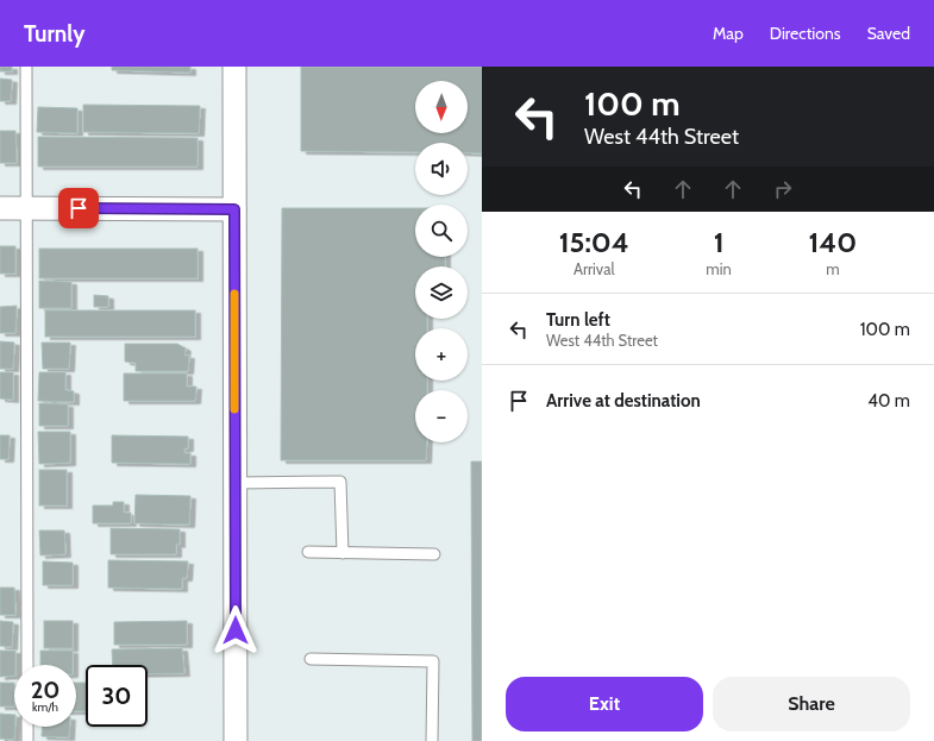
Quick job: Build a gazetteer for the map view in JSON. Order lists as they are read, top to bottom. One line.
{"north":"bottom","page":{"header":"Turnly","nav":["Map","Directions","Saved"],"turn":["100 m","West 44th Street"],"map_buttons":["+","−"],"eta":["15:04","Arrival","1","min","140","m"],"list":[{"name":"Turn left","note":"West 44th Street","value":"100 m"},{"name":"Arrive at destination","value":"40 m"}],"speed":"20 km/h","limit":"30","buttons":["Exit","Share"]}}
